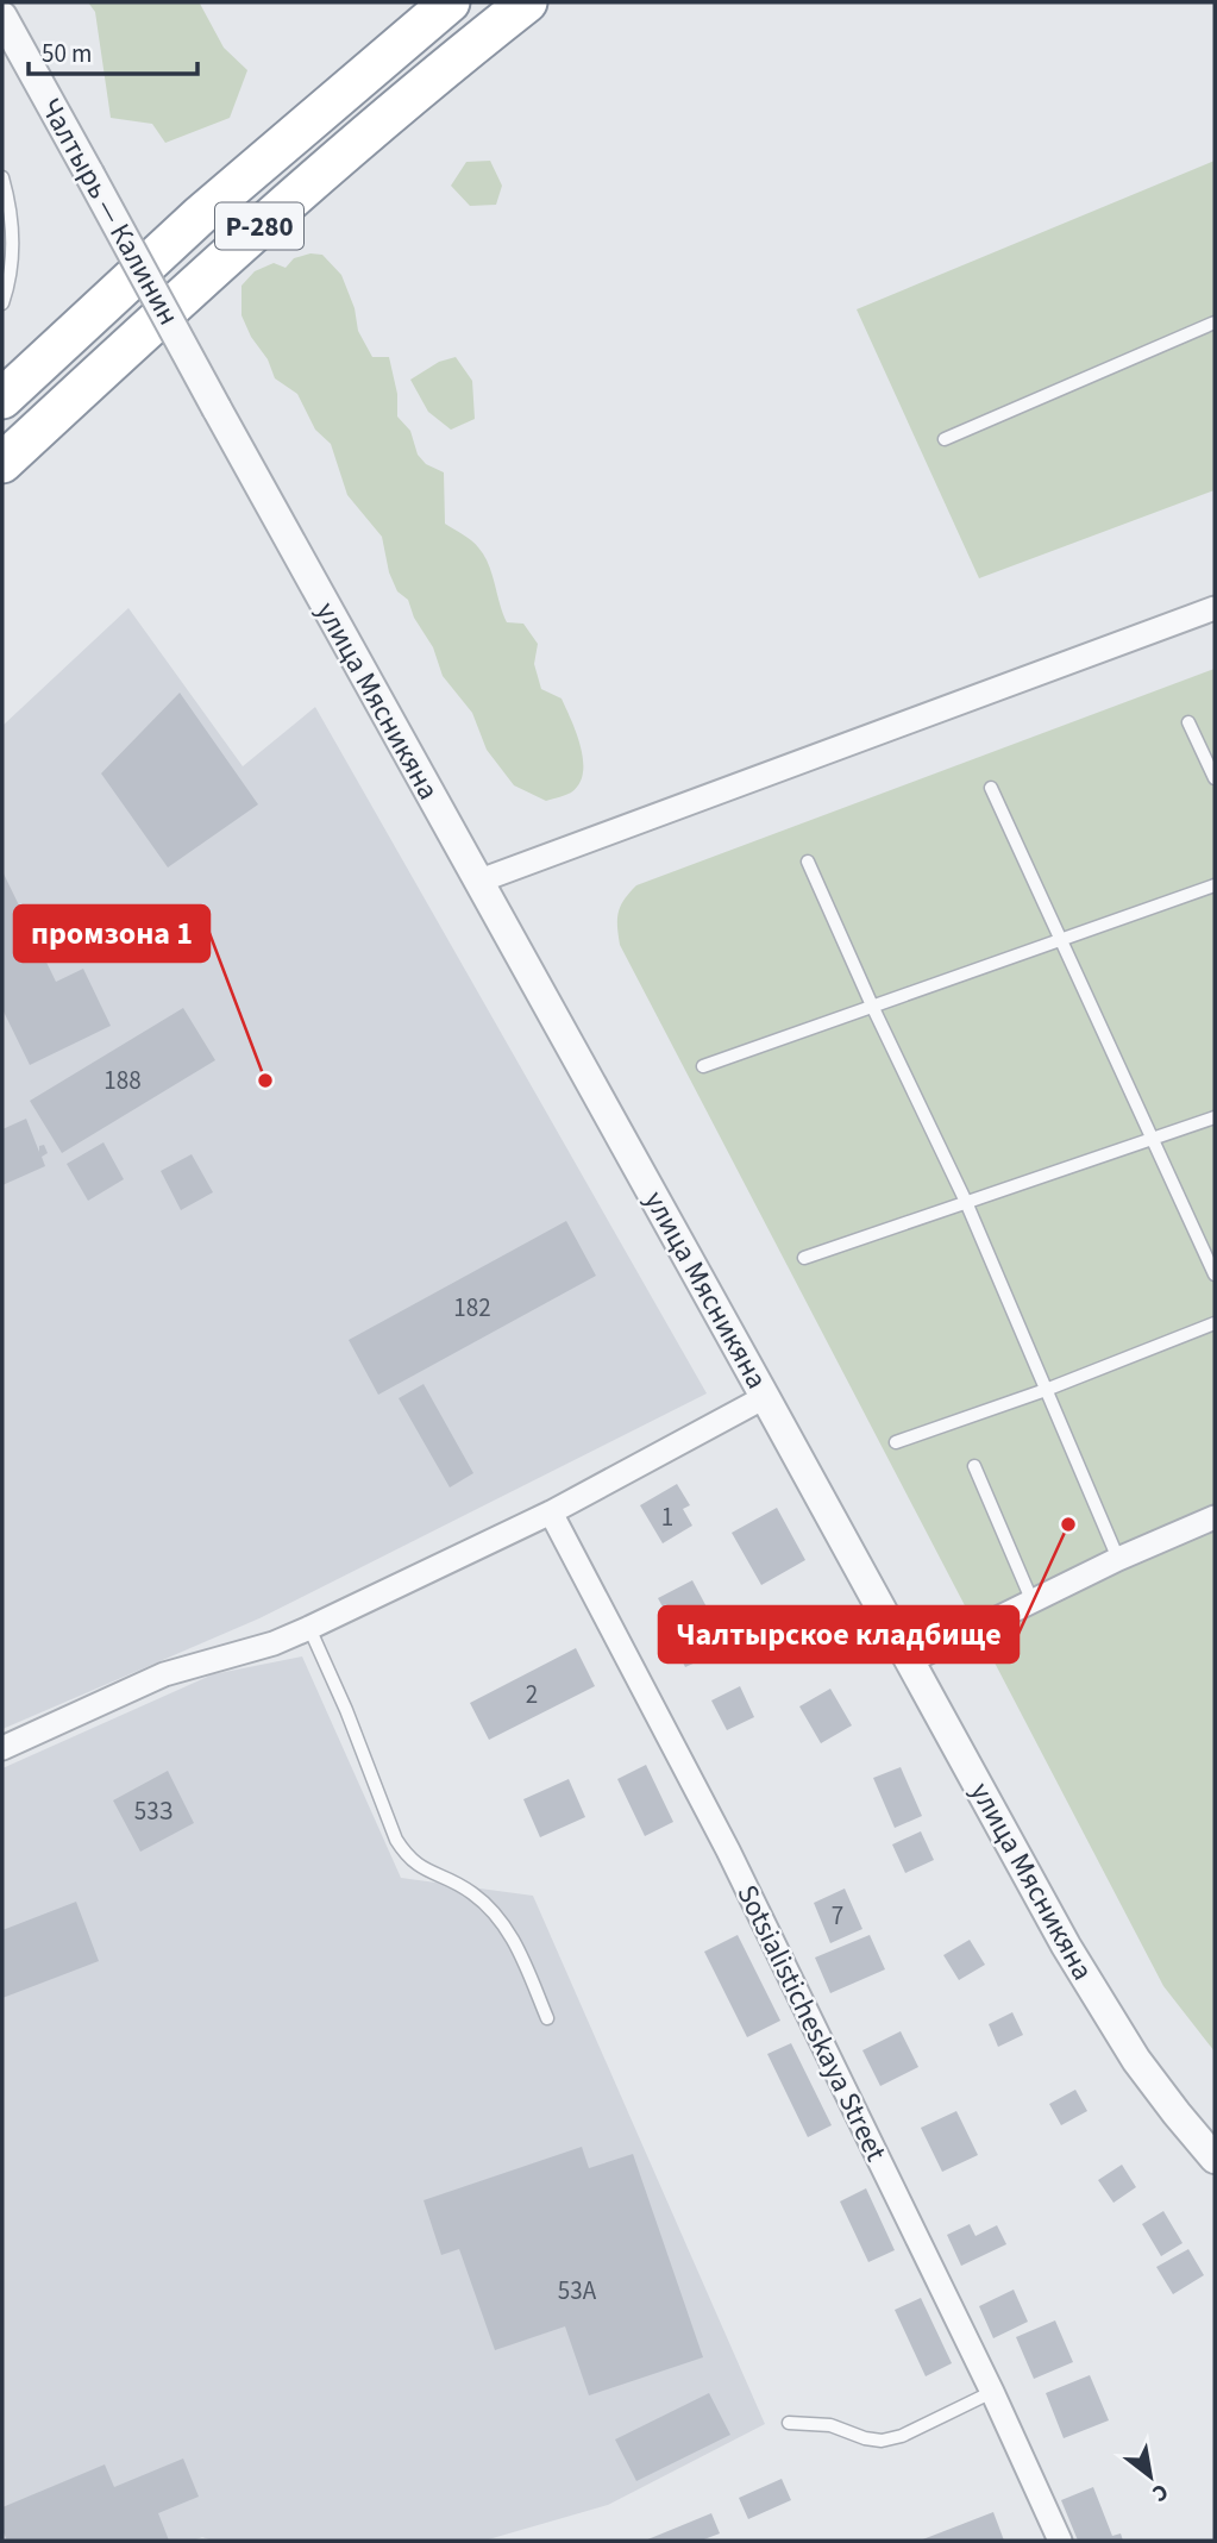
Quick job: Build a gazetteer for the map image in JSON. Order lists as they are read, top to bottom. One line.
{"streets":{"highway":["Р-280"],"street":["Чалтырь — Калинин","улица Мясникяна","Sotsialisticheskaya Street"]},"crossings":[["Чалтырь — Калинин","улица Мясникяна"]],"places":["промзона 1","Чалтырское кладбище"],"house_numbers":["188","182","1","2","53З","7","53А"],"scale_bar":"50 m","north":"bottom right"}
